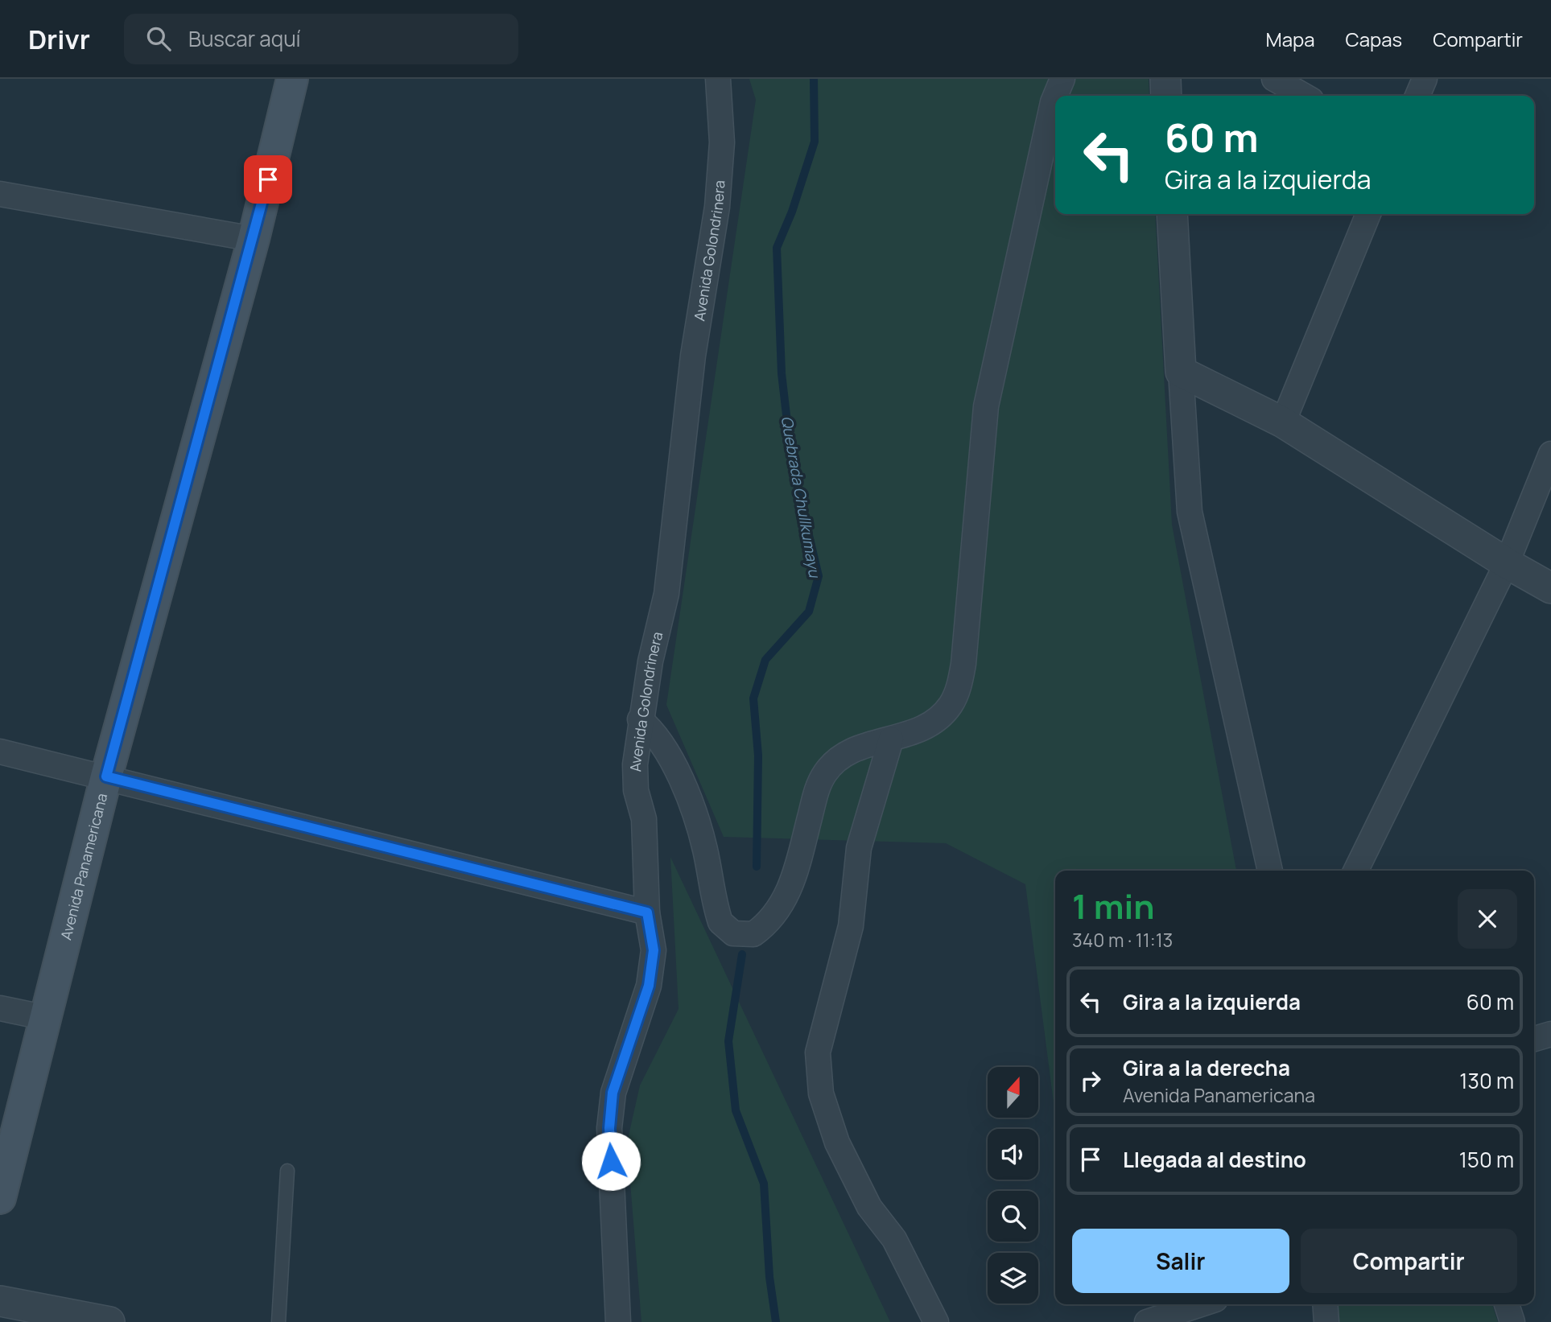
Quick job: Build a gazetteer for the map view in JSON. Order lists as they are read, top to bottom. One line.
{"streets":{"main road":["Avenida Panamericana"],"street":["Avenida Golondrinera"]},"water":["Quebrada Chullkumayu"],"north":"top","page":{"header":"Drivr","search":"Buscar aquí","nav":["Mapa","Capas","Compartir"],"turn":["60 m","Gira a la izquierda"],"heading":["1 min","340 m · 11:13"],"list":[{"name":"Gira a la izquierda","value":"60 m"},{"name":"Gira a la derecha","note":"Avenida Panamericana","value":"130 m"},{"name":"Llegada al destino","value":"150 m"}],"buttons":["Salir","Compartir"]}}
